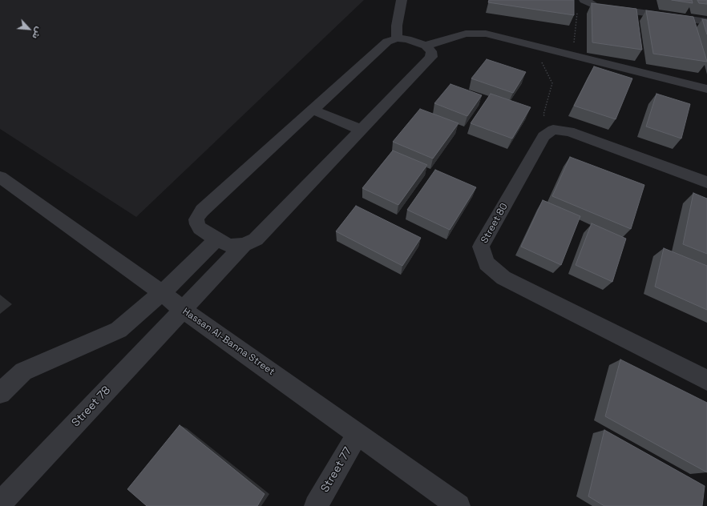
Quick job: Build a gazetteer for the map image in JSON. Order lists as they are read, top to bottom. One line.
{"streets":{"street":["Street 80","Hassan Al-Banna Street","Street 78","Street 77"]},"crossings":[["Hassan Al-Banna Street","Street 78"],["Hassan Al-Banna Street","Street 77"]],"north":"bottom right"}
